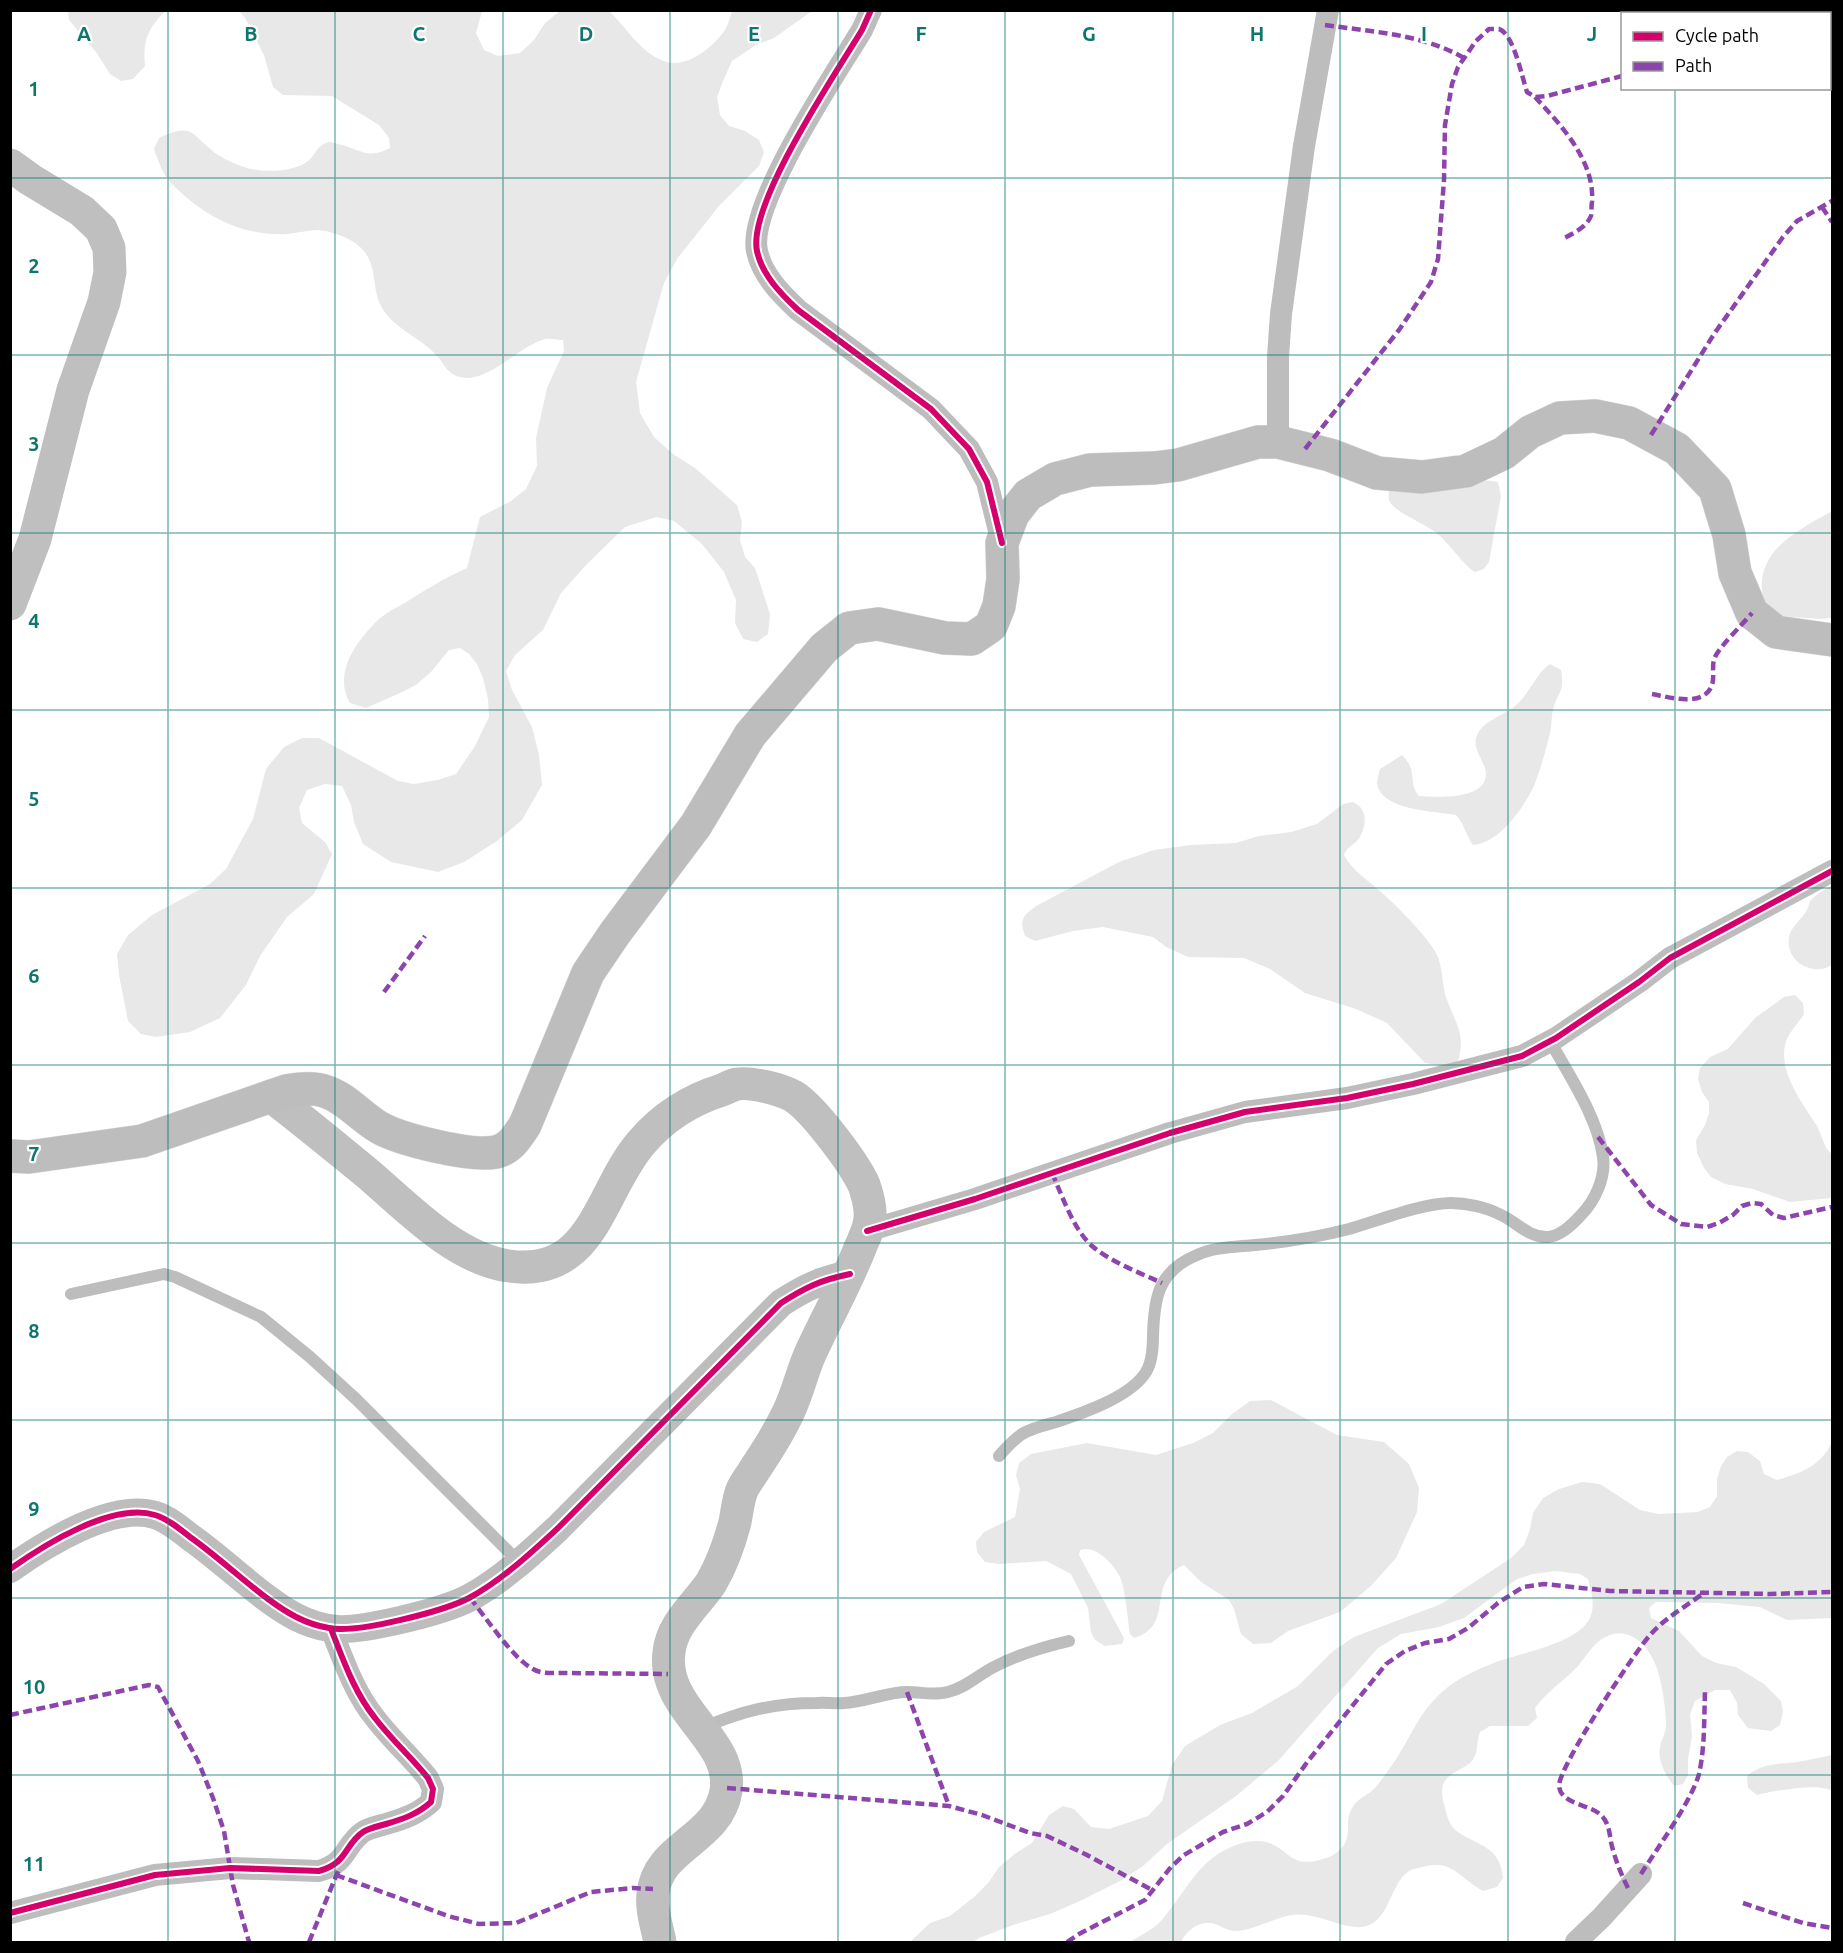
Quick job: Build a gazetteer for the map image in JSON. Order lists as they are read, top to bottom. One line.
{"legend":["Cycle path","Path"],"grid":{"columns":["A","B","C","D","E","F","G","H","I","J"],"rows":["1","2","3","4","5","6","7","8","9","10","11"]}}
